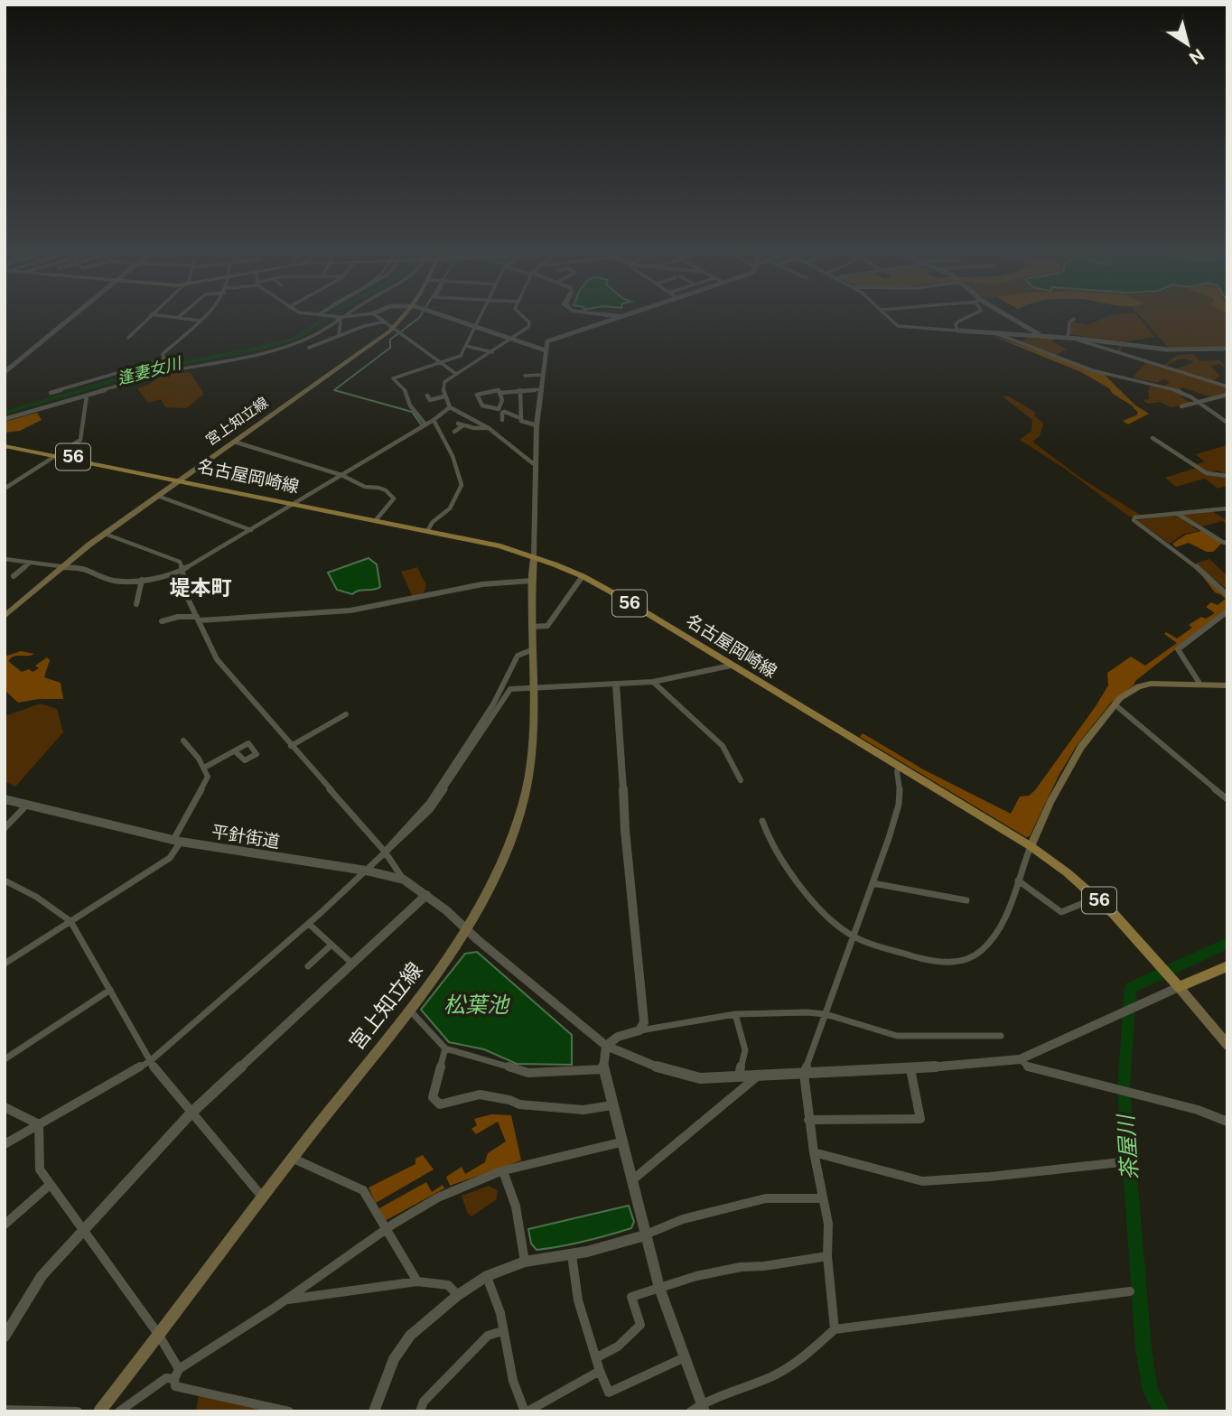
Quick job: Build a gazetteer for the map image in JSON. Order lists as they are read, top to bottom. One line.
{"streets":{"main road":["宮上知立線","56","名古屋岡崎線"],"street":["平針街道"]},"crossings":[["宮上知立線","名古屋岡崎線"],["宮上知立線","平針街道"],["名古屋岡崎線","平針街道"]],"districts":["堤本町"],"water":["逢妻女川","松葉池","茶屋川"],"north":"bottom right"}
